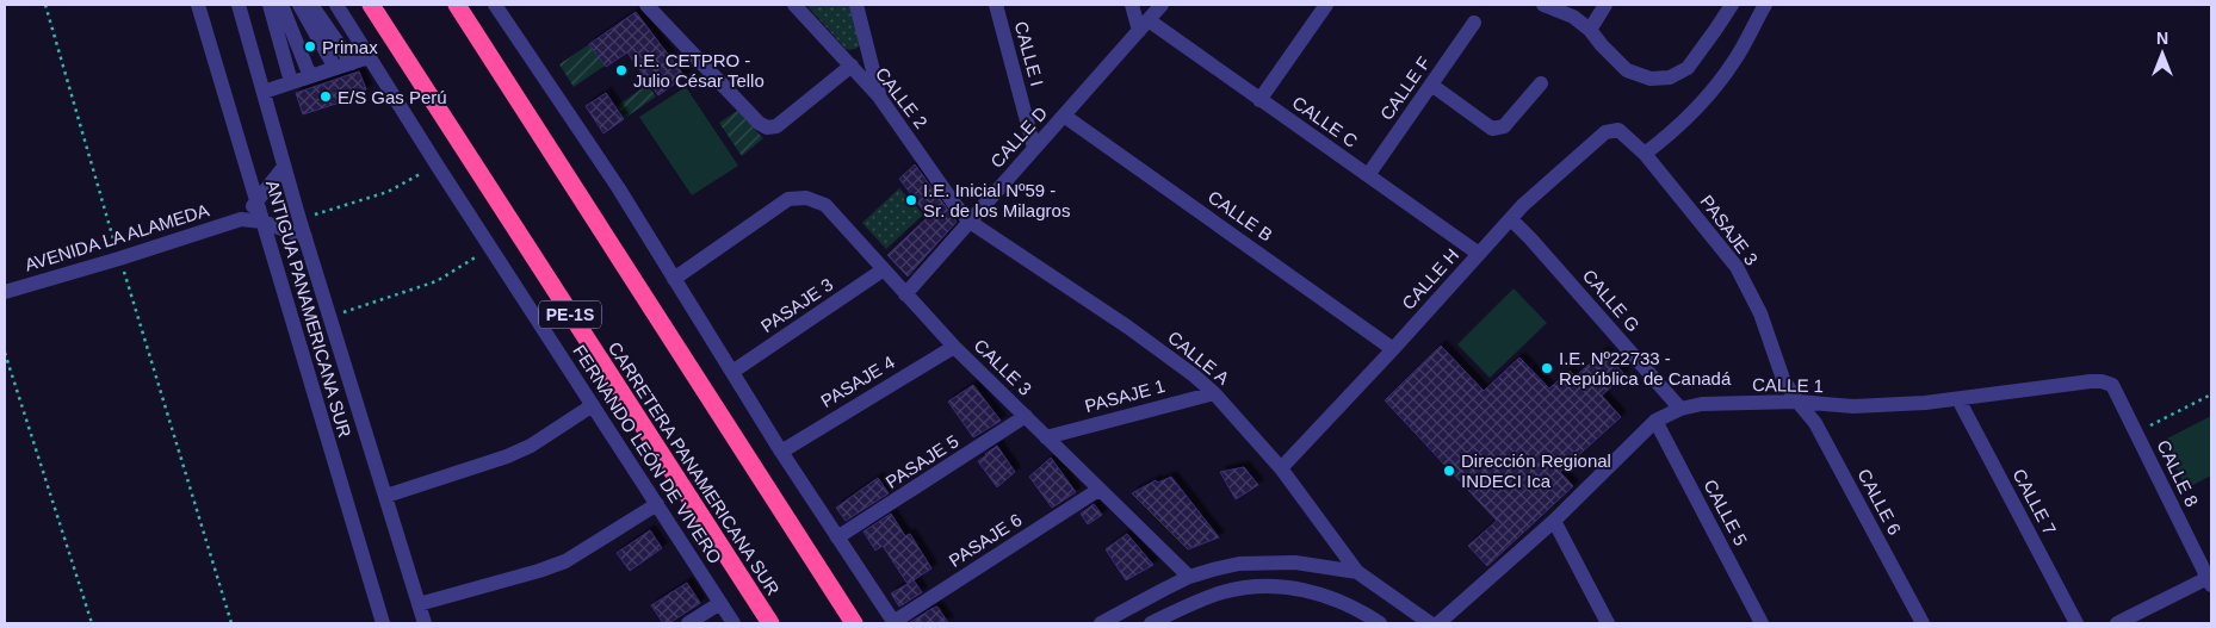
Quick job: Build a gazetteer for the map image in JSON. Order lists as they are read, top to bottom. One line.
{"streets":{"highway":["PE-1S","CARRETERA PANAMERICANA SUR"],"street":["CALLE I","CALLE F","CALLE 2","CALLE C","CALLE D","CALLE B","PASAJE 3","AVENIDA LA ALAMEDA","CALLE H","CALLE G","ANTIGUA PANAMERICANA SUR","CALLE A","CALLE 3","PASAJE 4","CALLE 1","PASAJE 1","FERNANDO LEÓN DE VIVERO","PASAJE 5","CALLE 8","CALLE 6","CALLE 7","CALLE 5","PASAJE 6"]},"crossings":[["CALLE I","CALLE D"],["CALLE F","CALLE C"],["CALLE 2","CALLE D"],["CALLE 2","CALLE A"],["CALLE C","CALLE D"],["CALLE C","CALLE H"],["CALLE D","CALLE B"],["CALLE D","CALLE A"],["CALLE D","CALLE 3"],["CALLE B","CALLE H"],["PASAJE 3","CALLE H"],["PASAJE 3","CALLE 3"],["PASAJE 3","CALLE 1"],["PASAJE 3","CALLE 6"],["AVENIDA LA ALAMEDA","ANTIGUA PANAMERICANA SUR"],["CALLE H","CALLE G"],["CALLE H","CALLE A"],["CALLE G","CALLE 1"],["CALLE A","PASAJE 1"],["CALLE 3","PASAJE 4"],["CALLE 3","PASAJE 1"],["CALLE 3","PASAJE 5"],["CALLE 3","PASAJE 6"],["CALLE 1","CALLE 8"],["CALLE 1","CALLE 6"],["CALLE 1","CALLE 7"],["CALLE 1","CALLE 5"]],"places":["Primax","I.E. CETPRO - Julio César Tello","E/S Gas Perú","I.E. Inicial Nº59 - Sr. de los Milagros","I.E. Nº22733 - República de Canadá","Dirección Regional INDECI Ica"],"north":"top"}
